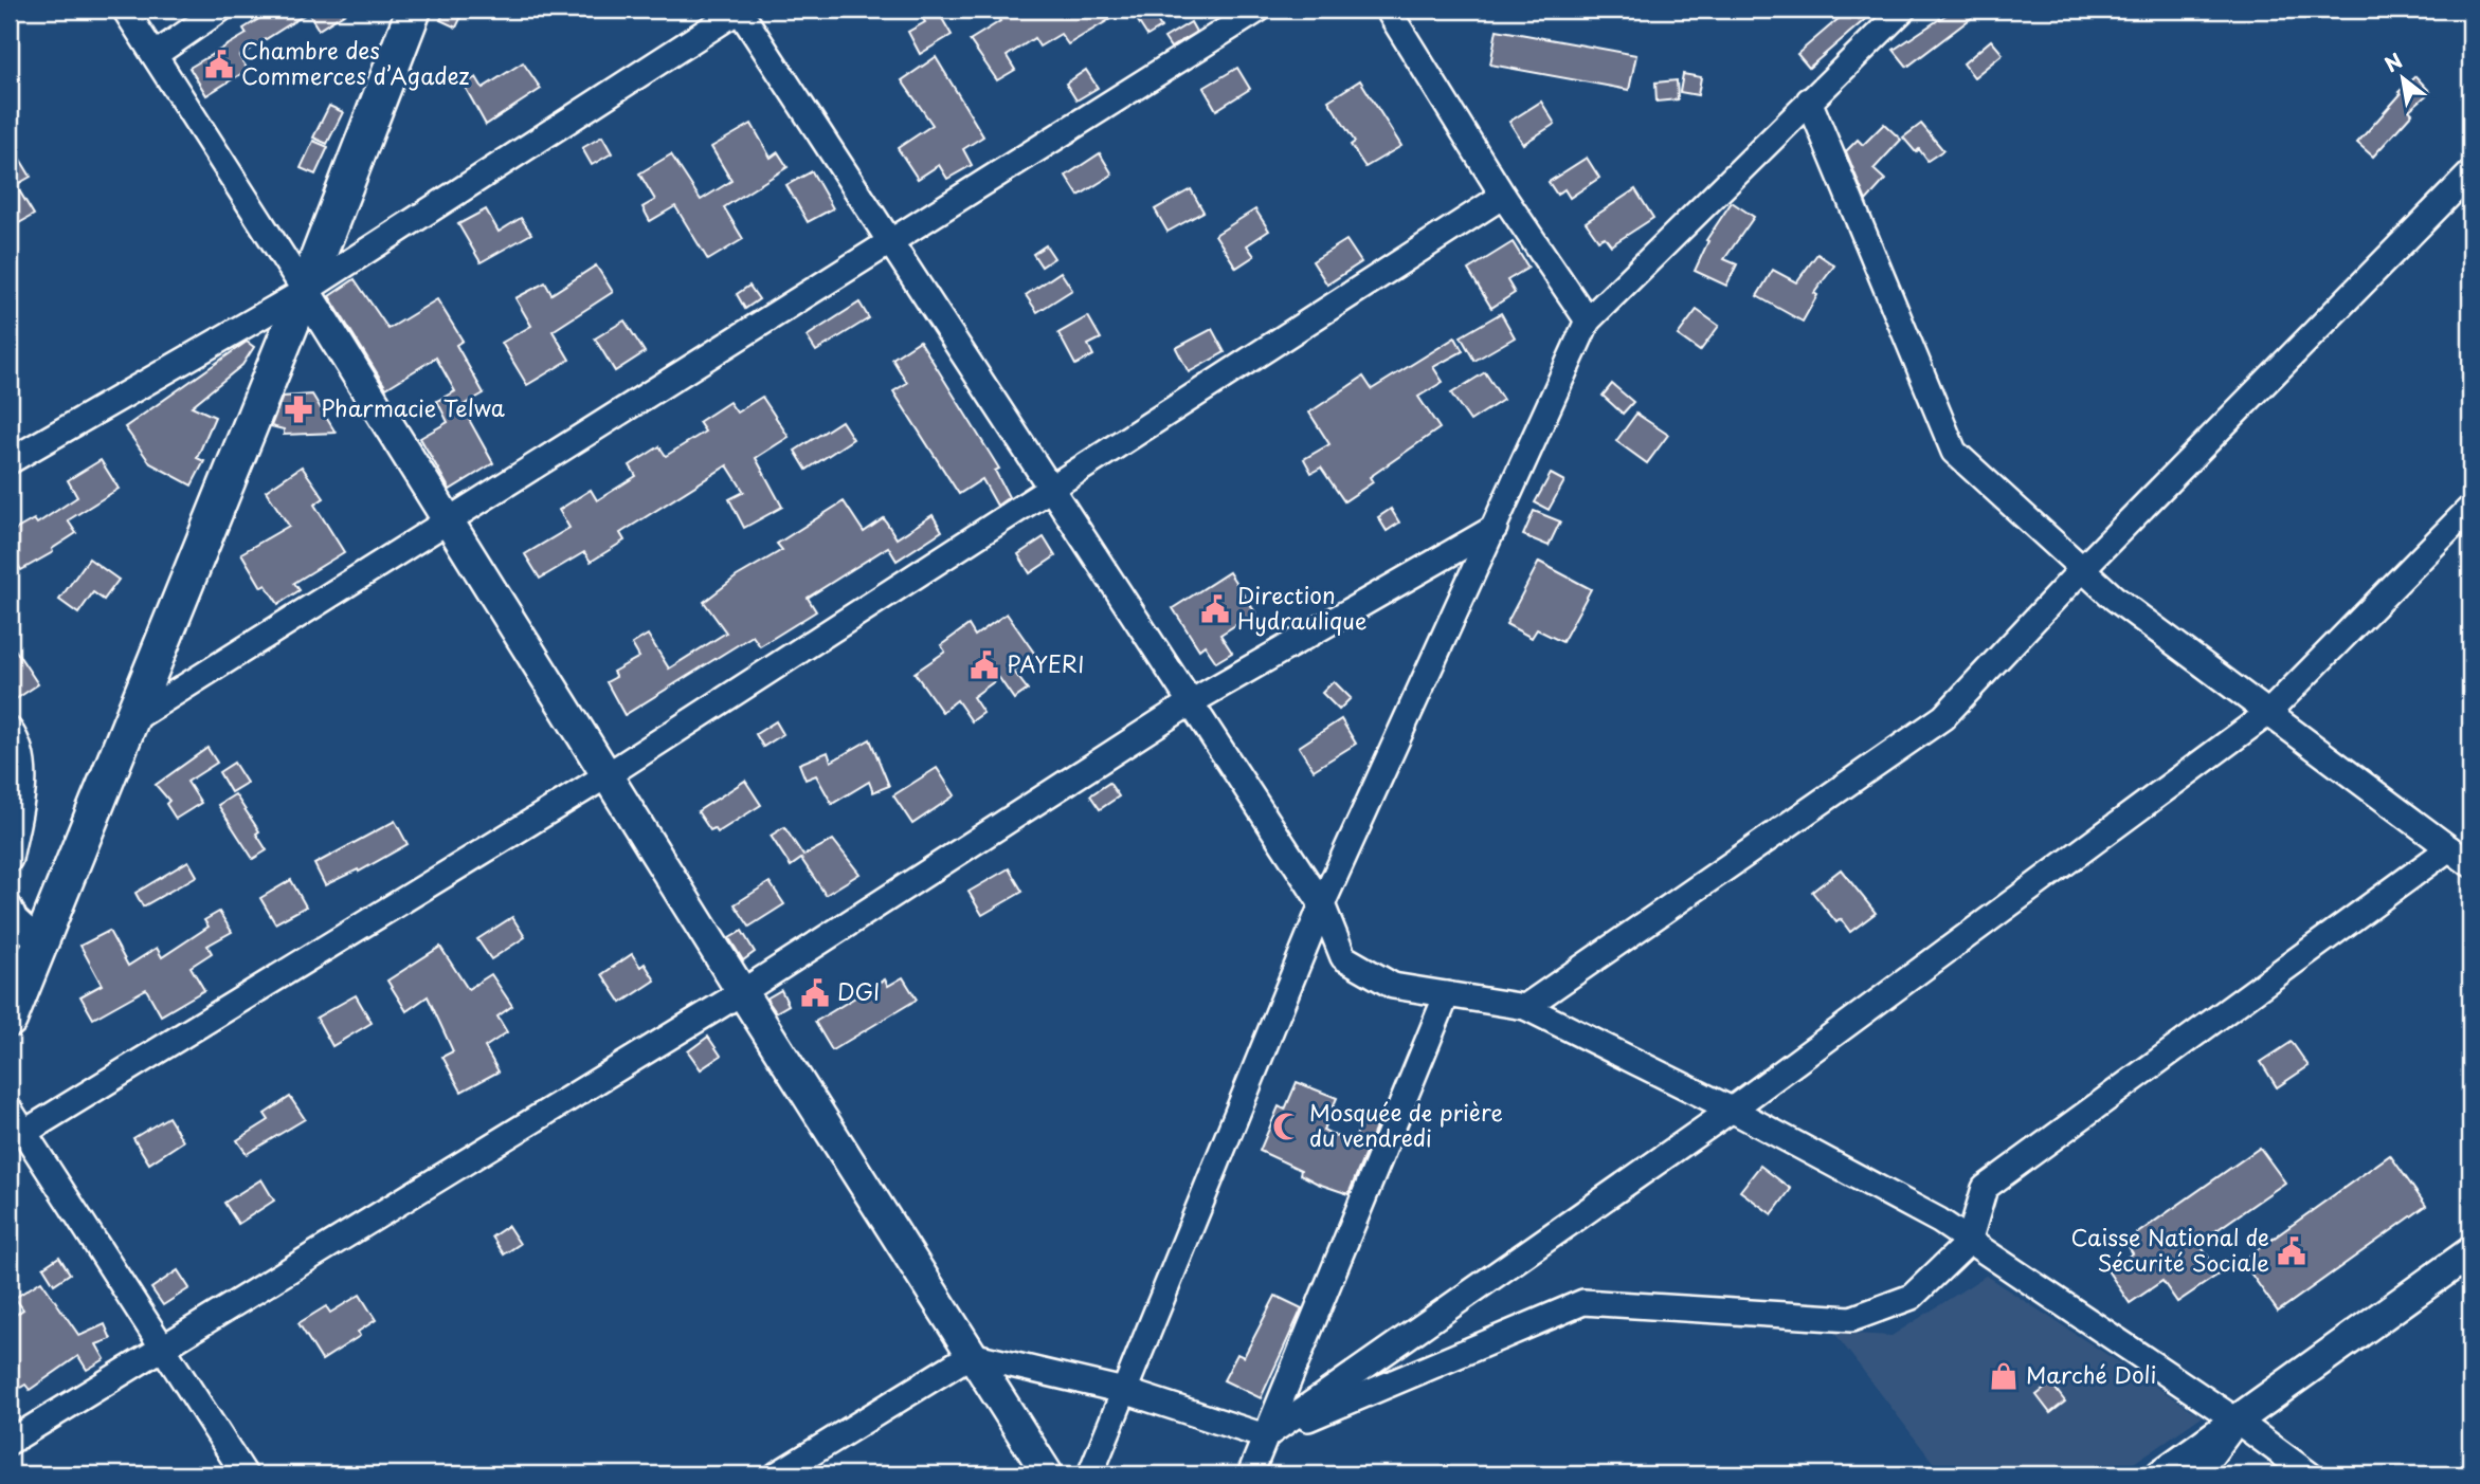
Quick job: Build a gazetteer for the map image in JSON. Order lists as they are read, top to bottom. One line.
{"places":{"public building":["Chambre des Commerces d’Agadez","Direction Hydraulique","PAYERI","DGI","Caisse National de Sécurité Sociale"],"pharmacy":["Pharmacie Telwa"],"mosque":["Mosquée de prière du vendredi"],"shop":["Marché Doli"]},"north":"top left"}
